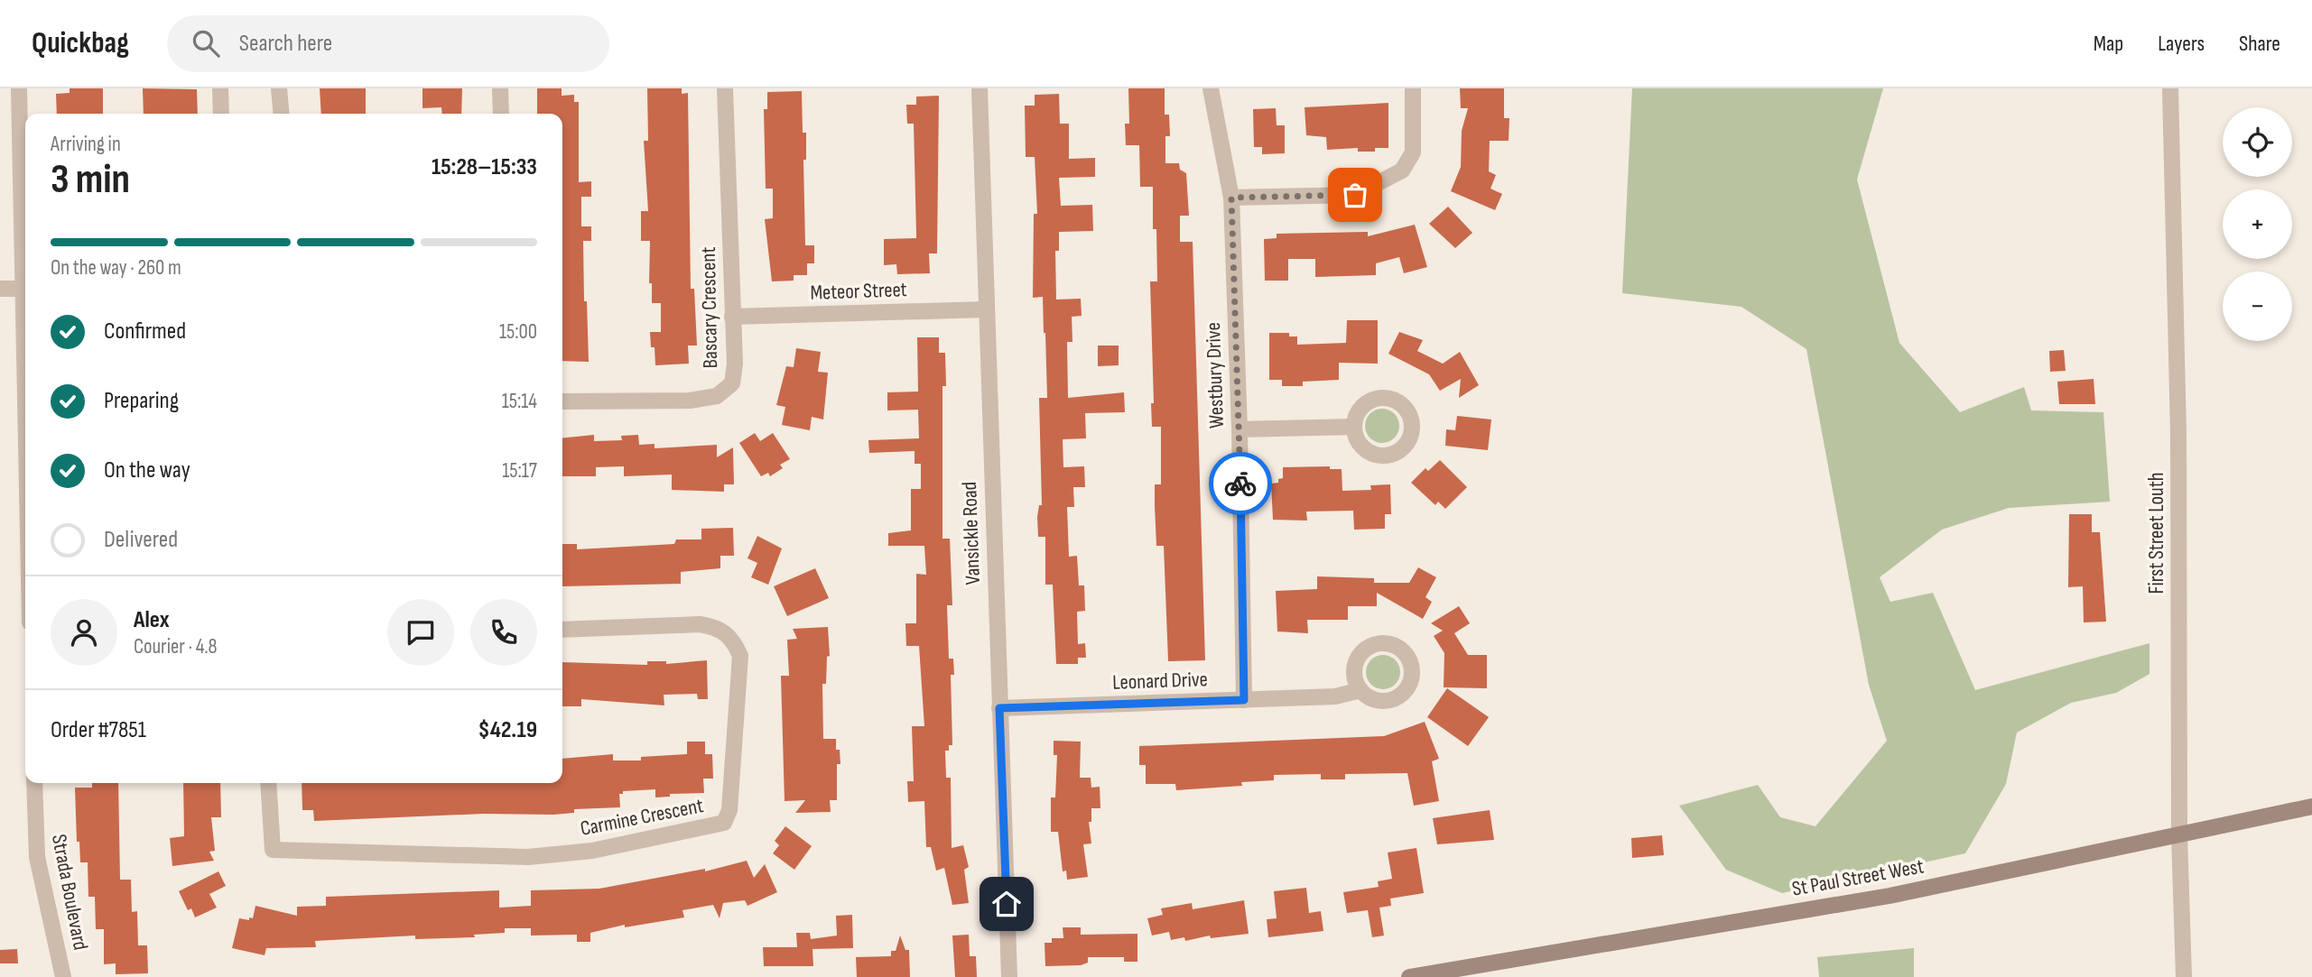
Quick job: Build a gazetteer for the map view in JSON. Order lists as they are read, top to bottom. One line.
{"streets":{"main road":["St Paul Street West"],"street":["Meteor Street","Bascary Crescent","Westbury Drive","Vansickle Road","First Street Louth","Leonard Drive","Carmine Crescent","Strada Boulevard"]},"crossings":[["Meteor Street","Bascary Crescent"],["Meteor Street","Vansickle Road"],["Westbury Drive","Leonard Drive"],["Vansickle Road","Leonard Drive"],["First Street Louth","St Paul Street West"]],"page":{"header":"Quickbag","search":"Search here","nav":["Map","Layers","Share"],"map_buttons":["+","−"],"heading":["3 min","Arriving in","15:28–15:33"],"panel":["Alex","Courier · 4.8","Order #7851","$42.19"],"bar":"On the way · 260 m","list":[["Confirmed","15:00"],["Preparing","15:14"],["On the way","15:17"],"Delivered"]}}
